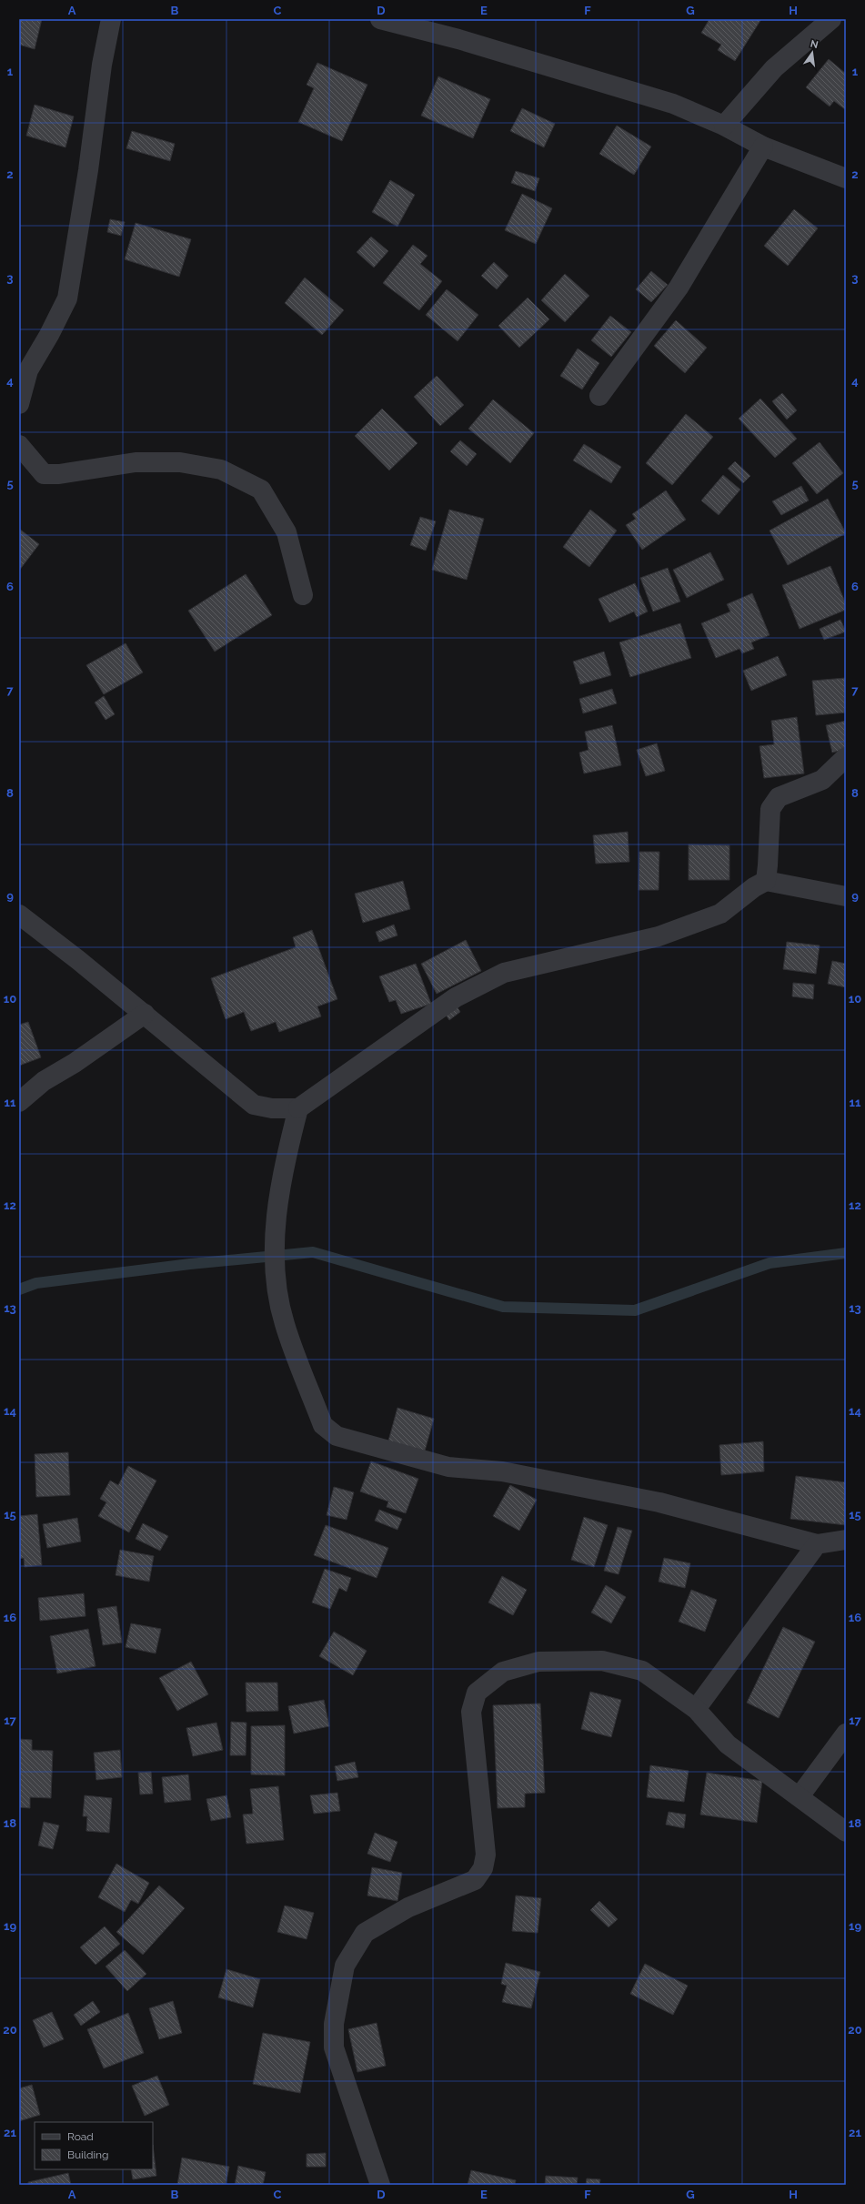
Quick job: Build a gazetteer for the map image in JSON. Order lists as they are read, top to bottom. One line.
{"legend":["Road","Building"],"north":"top","grid":{"columns":["A","B","C","D","E","F","G","H"],"rows":["1","2","3","4","5","6","7","8","9","10","11","12","13","14","15","16","17","18","19","20","21"]}}
